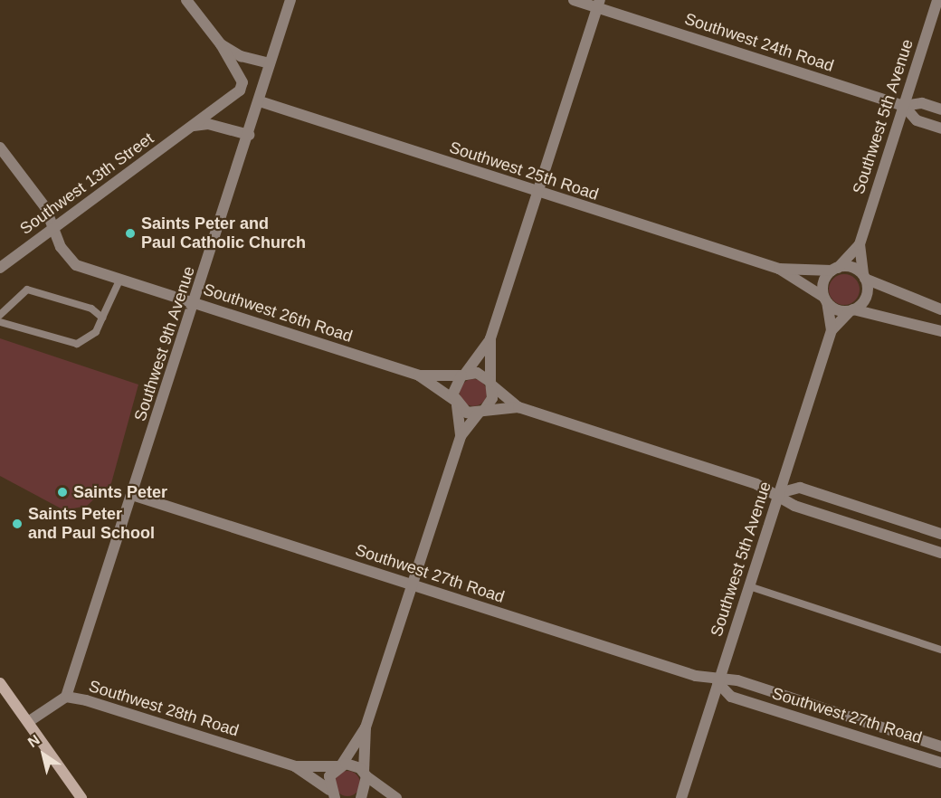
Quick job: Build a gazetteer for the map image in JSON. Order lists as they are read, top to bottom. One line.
{"streets":{"street":["Southwest 24th Road","Southwest 5th Avenue","Southwest 25th Road","Southwest 13th Street","Southwest 26th Road","Southwest 9th Avenue","Southwest 27th Road","Southwest 28th Road"]},"crossings":[["Southwest 24th Road","Southwest 5th Avenue"],["Southwest 5th Avenue","Southwest 25th Road"],["Southwest 5th Avenue","Southwest 27th Road"],["Southwest 25th Road","Southwest 9th Avenue"],["Southwest 13th Street","Southwest 26th Road"],["Southwest 26th Road","Southwest 9th Avenue"],["Southwest 9th Avenue","Southwest 27th Road"],["Southwest 9th Avenue","Southwest 28th Road"]],"places":["Saints Peter and Paul Catholic Church","Saints Peter","Saints Peter and Paul School"],"north":"top left"}
